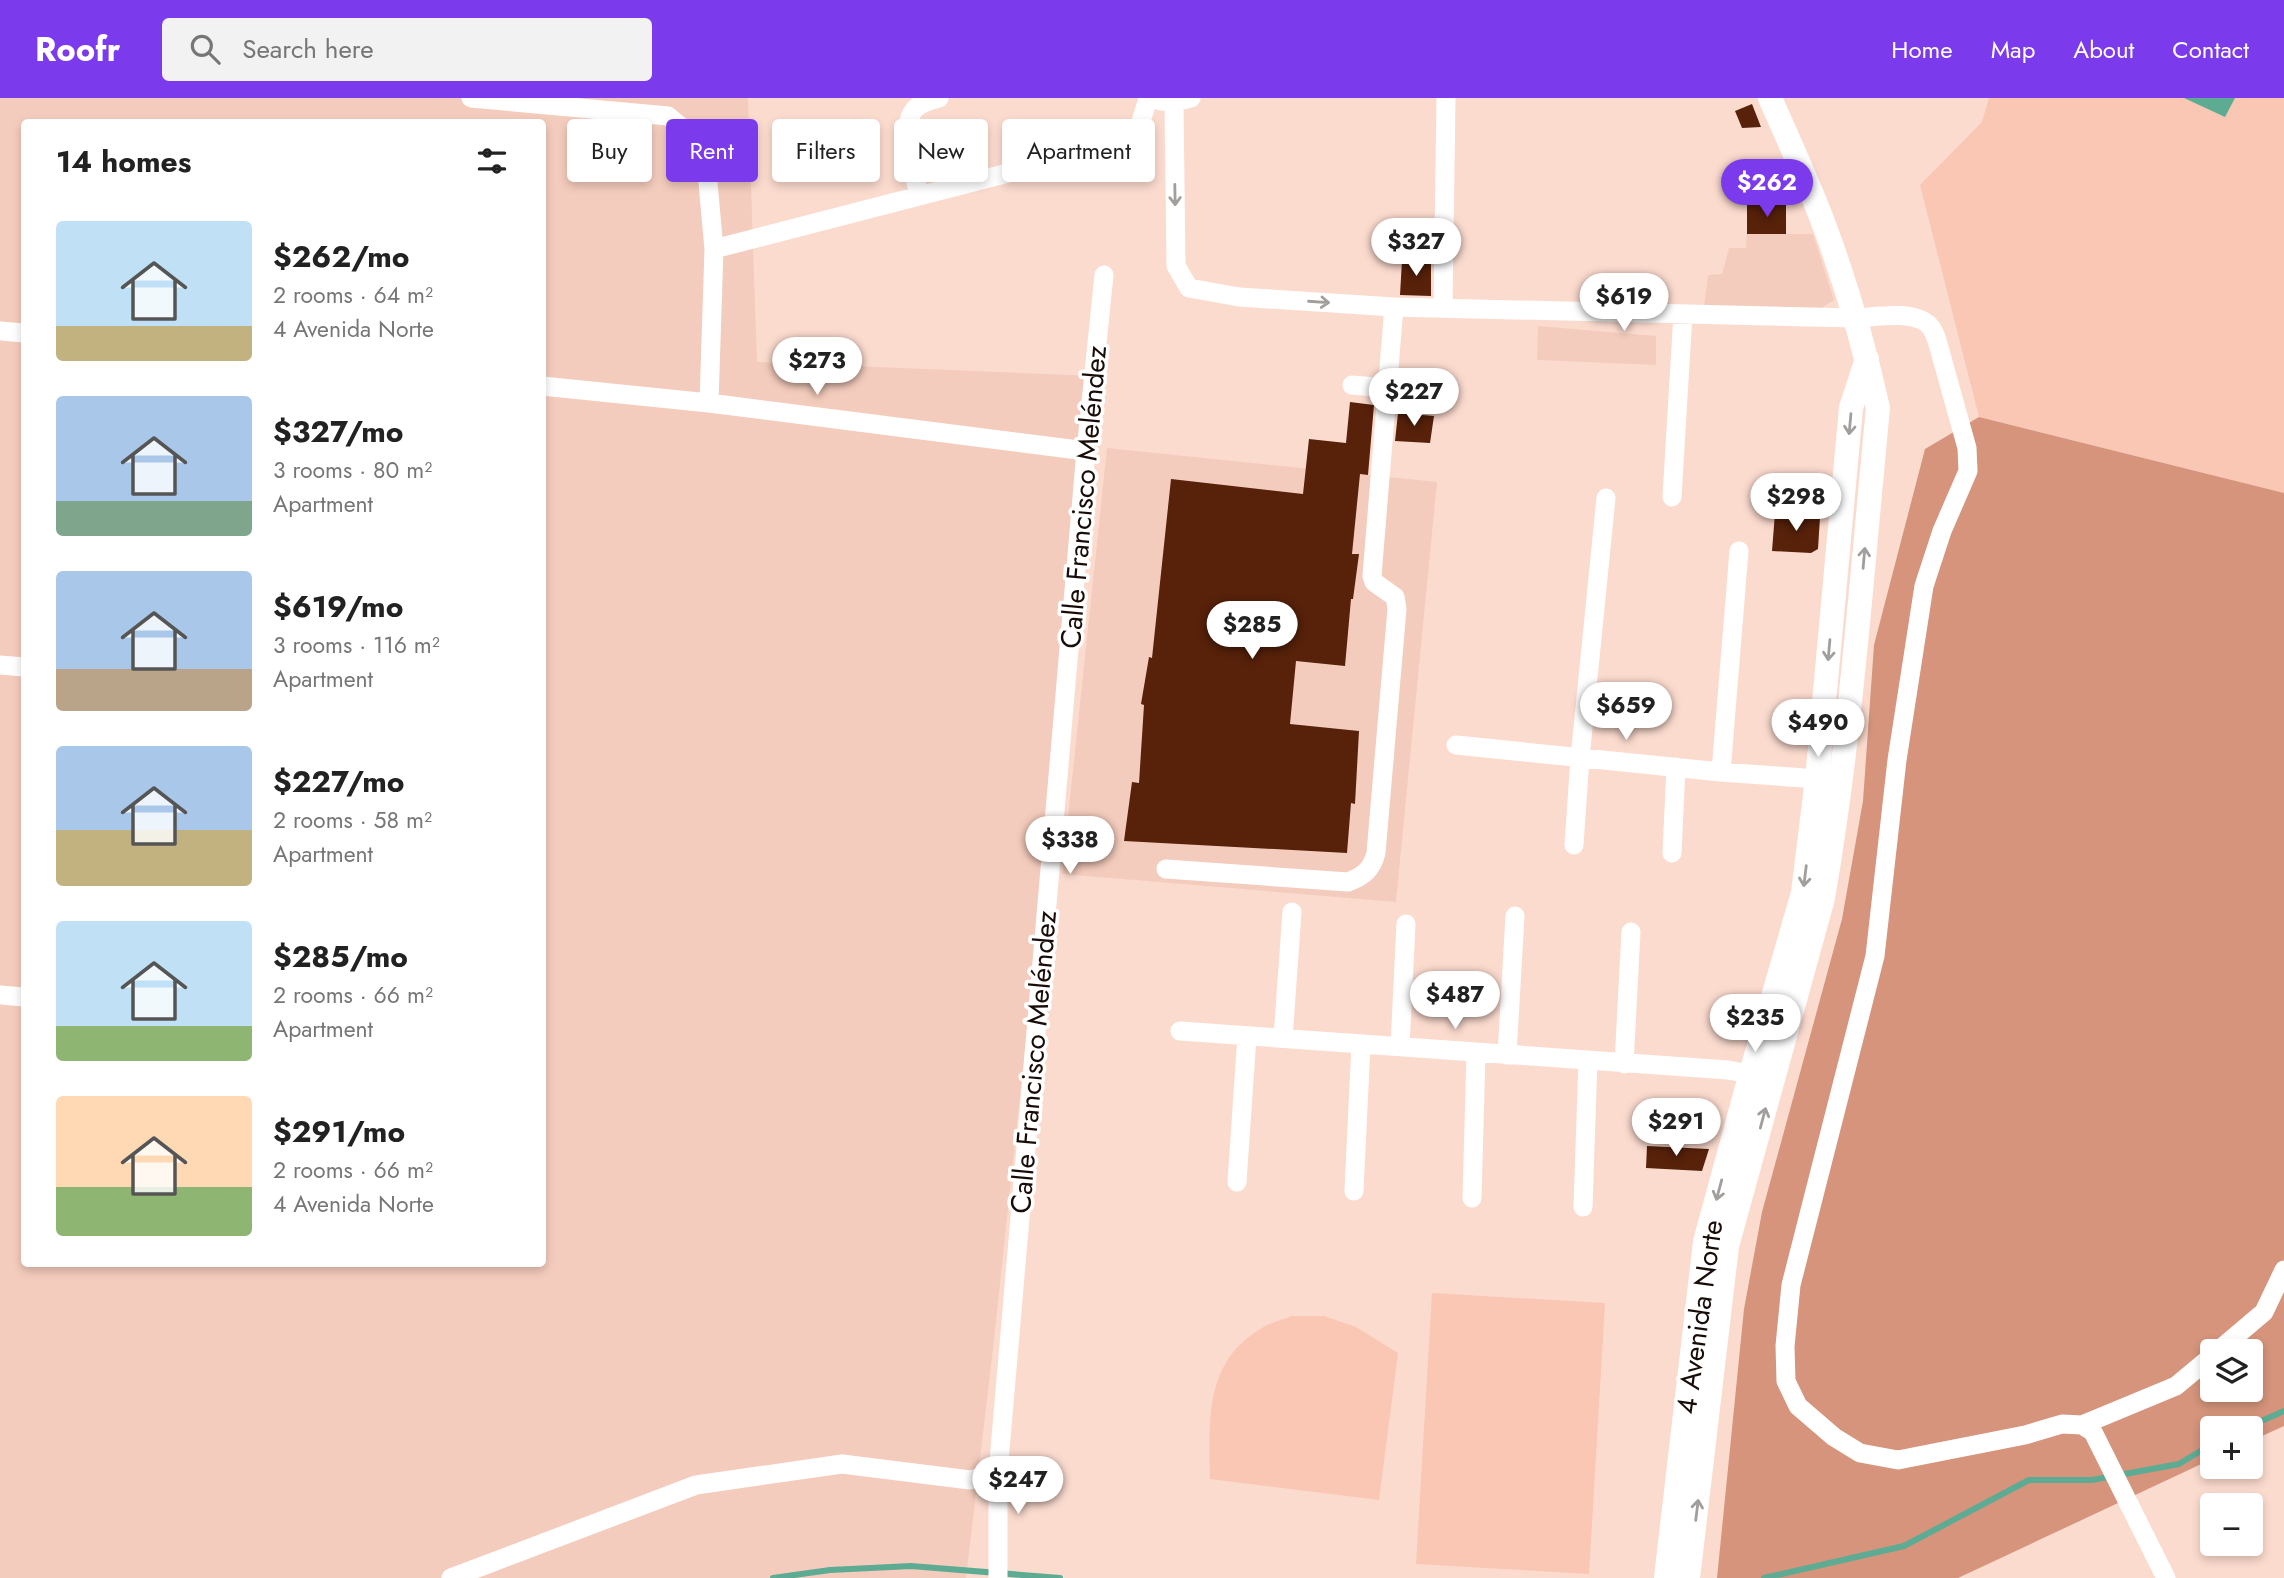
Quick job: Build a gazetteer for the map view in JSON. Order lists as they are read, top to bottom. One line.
{"streets":{"main road":["4 Avenida Norte"],"street":["Calle Francisco Meléndez"]},"page":{"header":"Roofr","search":"Search here","nav":["Home","Map","About","Contact"],"chip":["Buy","Rent","Filters","New","Apartment"],"heading":"14 homes","price":["$262","$327","$619","$273","$227","$298","$285","$659","$490","$338","$487","$235","$291","$247"],"list":[{"name":"$262/mo","note":"2 rooms · 64 m² · 4 Avenida Norte"},{"name":"$327/mo","note":"3 rooms · 80 m² · Apartment"},{"name":"$619/mo","note":"3 rooms · 116 m² · Apartment"},{"name":"$227/mo","note":"2 rooms · 58 m² · Apartment"},{"name":"$285/mo","note":"2 rooms · 66 m² · Apartment"},{"name":"$291/mo","note":"2 rooms · 66 m² · 4 Avenida Norte"}],"map_buttons":["+","−"]}}
